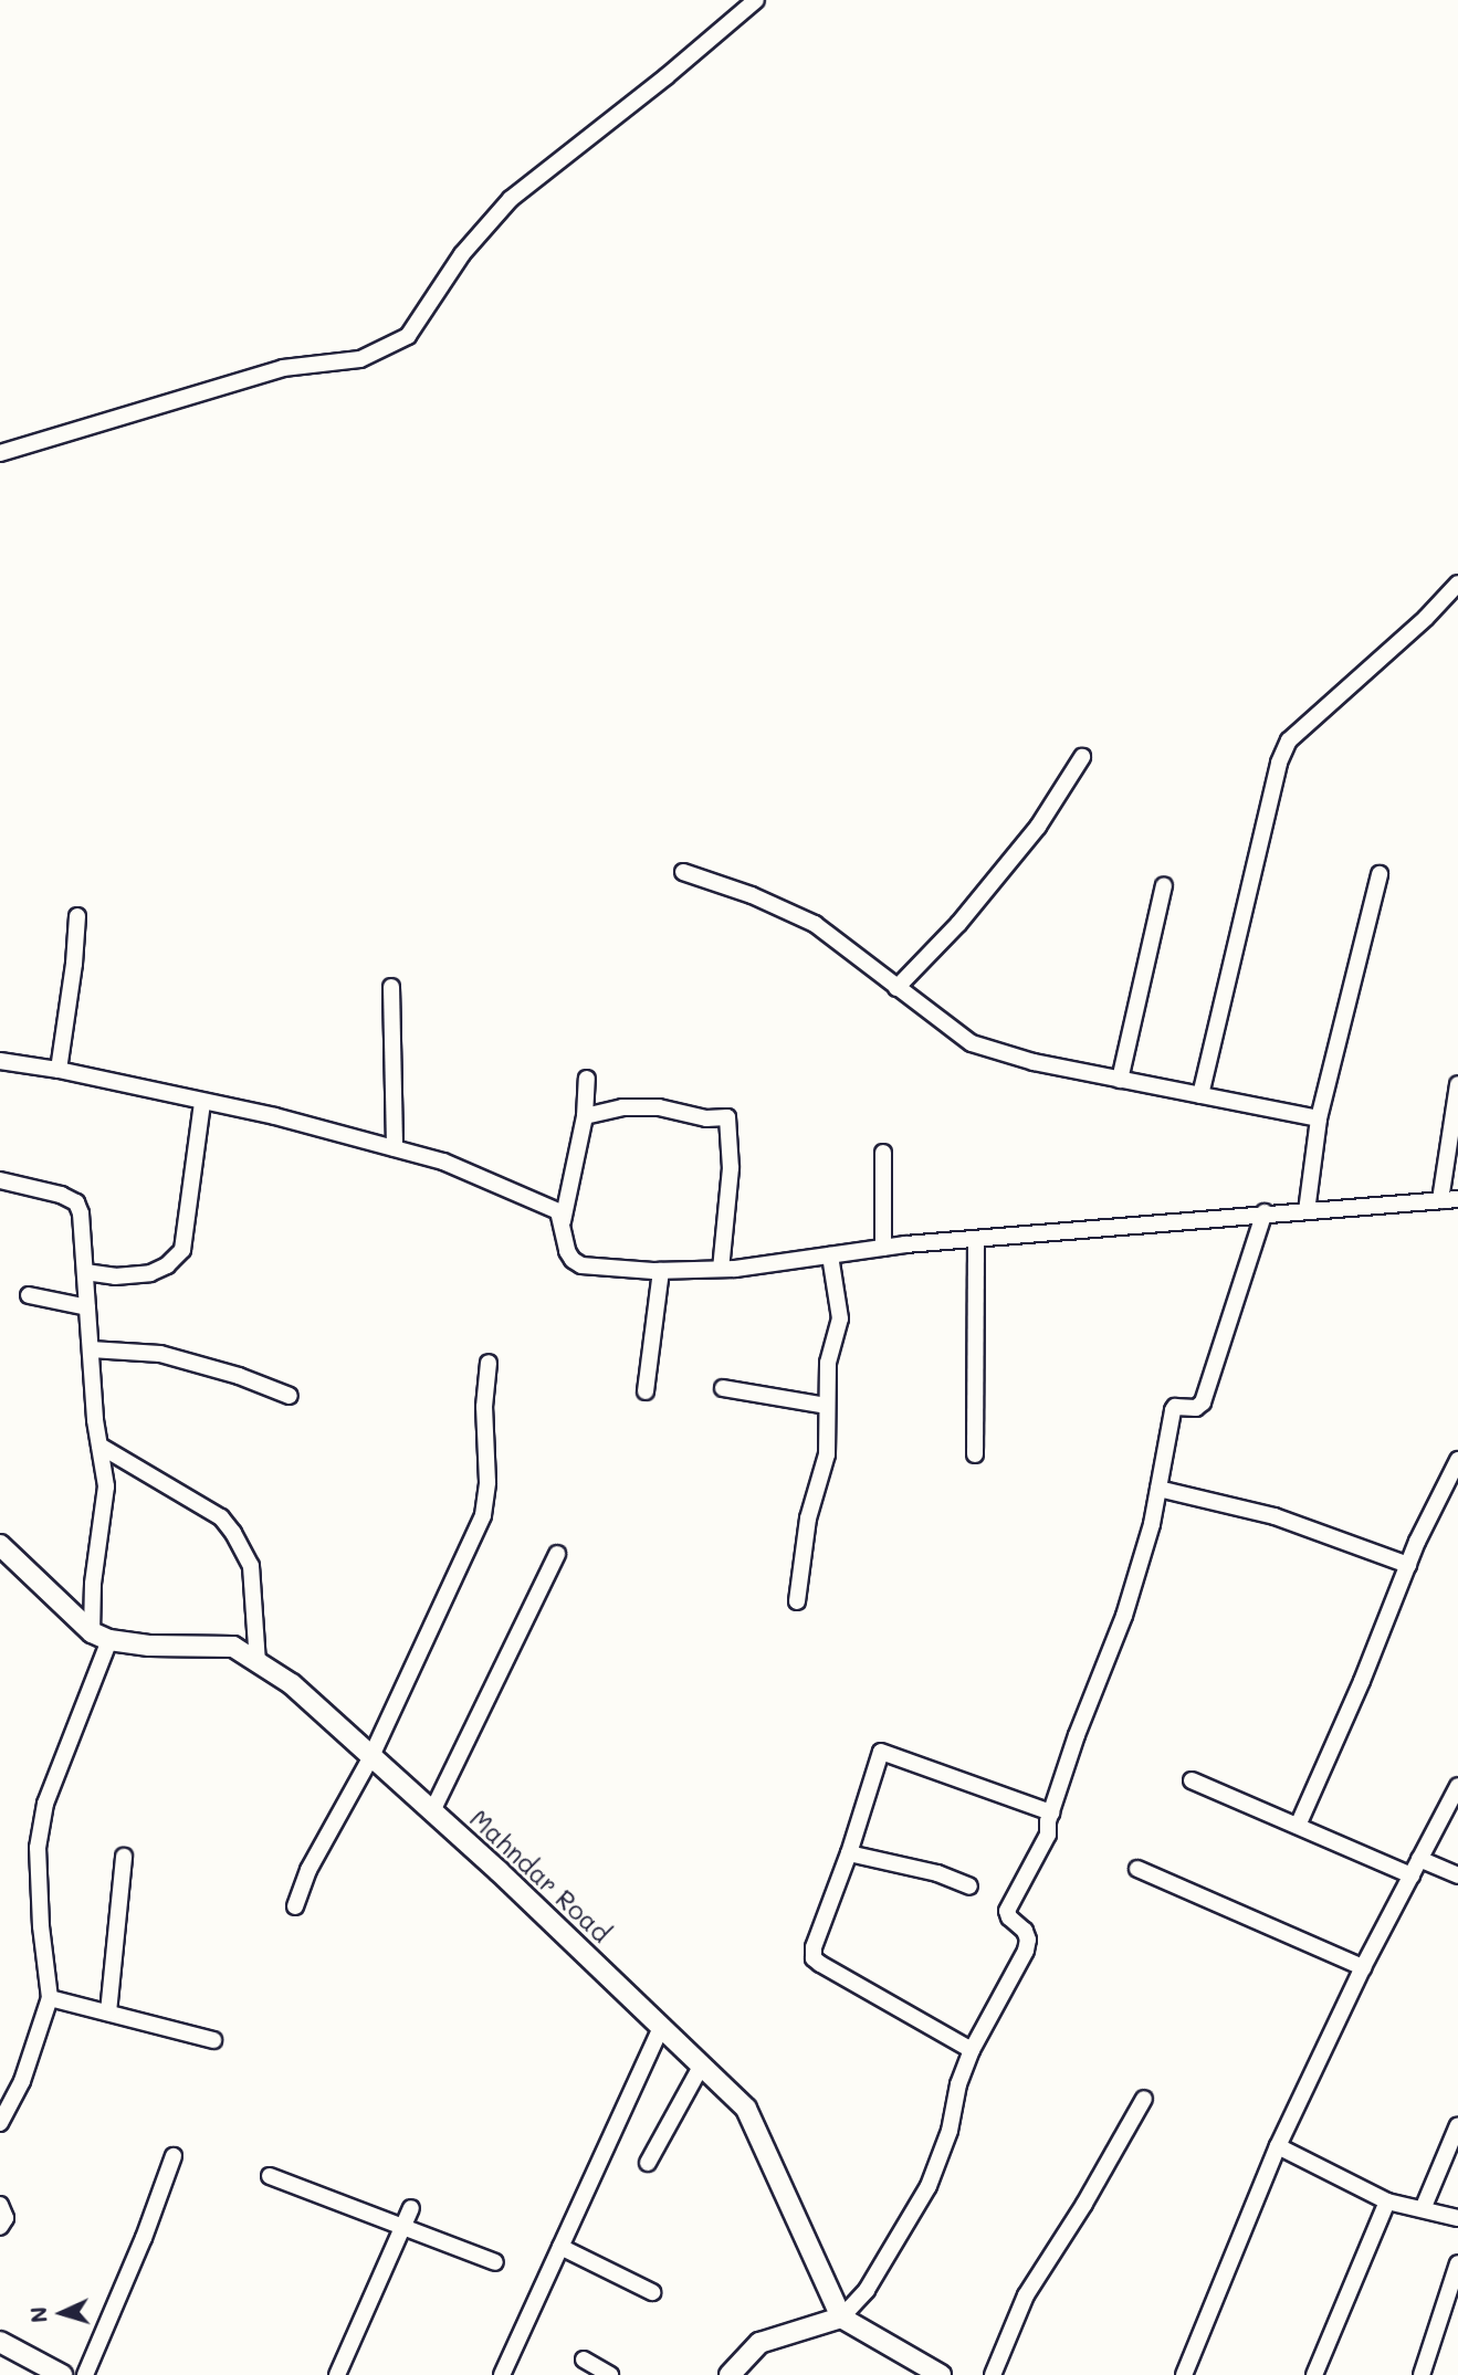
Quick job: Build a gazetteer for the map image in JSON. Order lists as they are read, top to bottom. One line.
{"streets":{"street":["Mahndar Road"]},"north":"left"}
